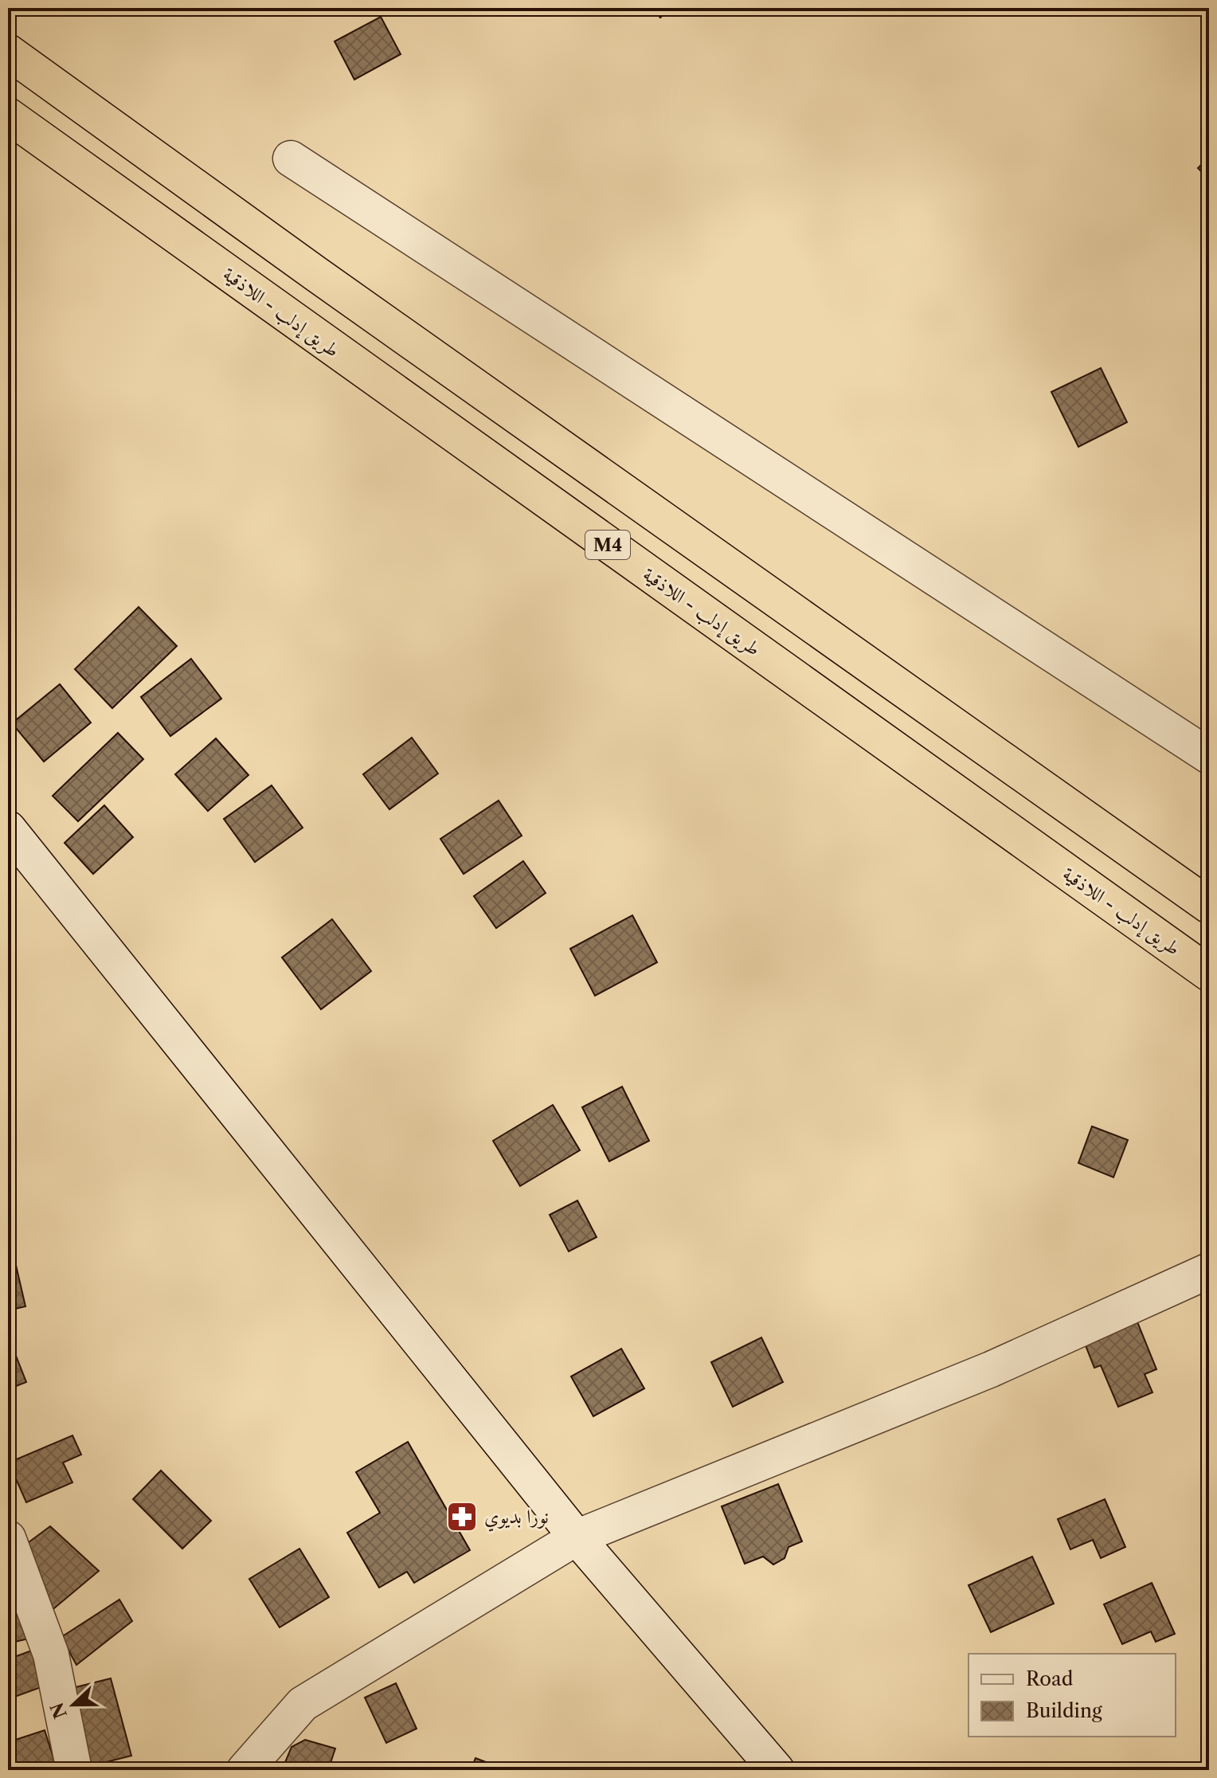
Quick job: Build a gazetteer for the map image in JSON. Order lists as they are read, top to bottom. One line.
{"streets":{"highway":["طريق إدلب - اللاذقية","M4"]},"places":{"pharmacy":["نورا بديوي"]},"legend":["Road","Building"],"north":"left"}
